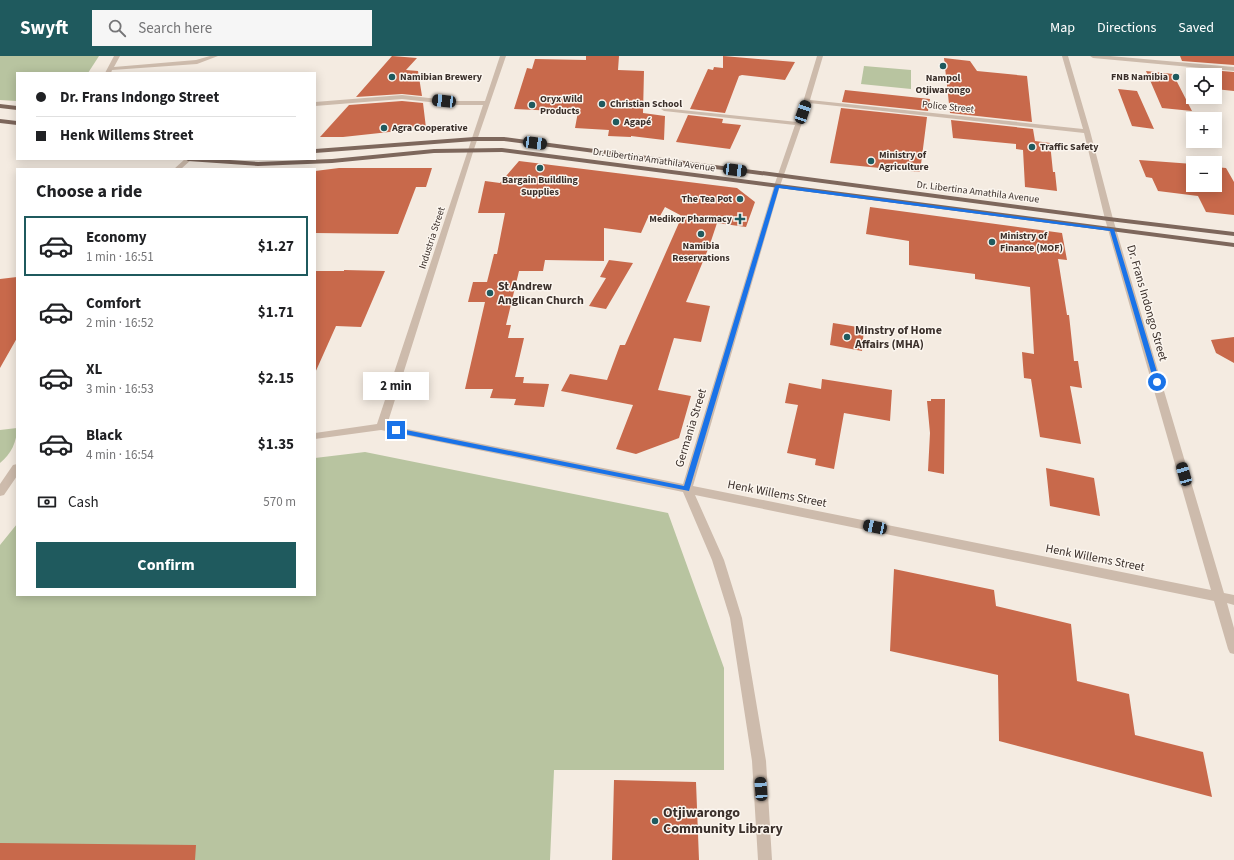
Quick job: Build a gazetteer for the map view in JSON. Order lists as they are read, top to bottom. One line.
{"streets":{"main road":["Dr. Libertina Amathila Avenue"],"street":["Police Street","Industria Street","Dr. Frans Indongo Street","Germania Street","Henk Willems Street"]},"crossings":[["Police Street","Dr. Frans Indongo Street"],["Police Street","Germania Street"],["Dr. Libertina Amathila Avenue","Industria Street"],["Dr. Libertina Amathila Avenue","Dr. Frans Indongo Street"],["Dr. Libertina Amathila Avenue","Germania Street"],["Industria Street","Henk Willems Street"],["Dr. Frans Indongo Street","Henk Willems Street"],["Germania Street","Henk Willems Street"]],"places":{"other":["Nampol Otjiwarongo","Namibian Brewery","FNB Namibia","Christian School","Oryx Wild Products","Agapé","Agra Cooperative","Traffic Safety","Ministry of Agriculture","Bargain Buildling Supplies","The Tea Pot","Namibia Reservations","Ministry of Finance (MOF)","St Andrew Anglican Church","Minstry of Home Affairs (MHA)","Otjiwarongo Community Library"],"health":["Medikor Pharmacy"]},"page":{"header":"Swyft","search":"Search here","nav":["Map","Directions","Saved"],"map_buttons":["+","−"],"banner":["Dr. Frans Indongo Street","Henk Willems Street"],"heading":"Choose a ride","list":[{"name":"Economy","note":"1 min · 16:51","value":"$1.27"},{"name":"Comfort","note":"2 min · 16:52","value":"$1.71"},{"name":"XL","note":"3 min · 16:53","value":"$2.15"},{"name":"Black","note":"4 min · 16:54","value":"$1.35"}],"bubble":"2 min","pay":["Cash","570 m"],"buttons":"Confirm"}}
